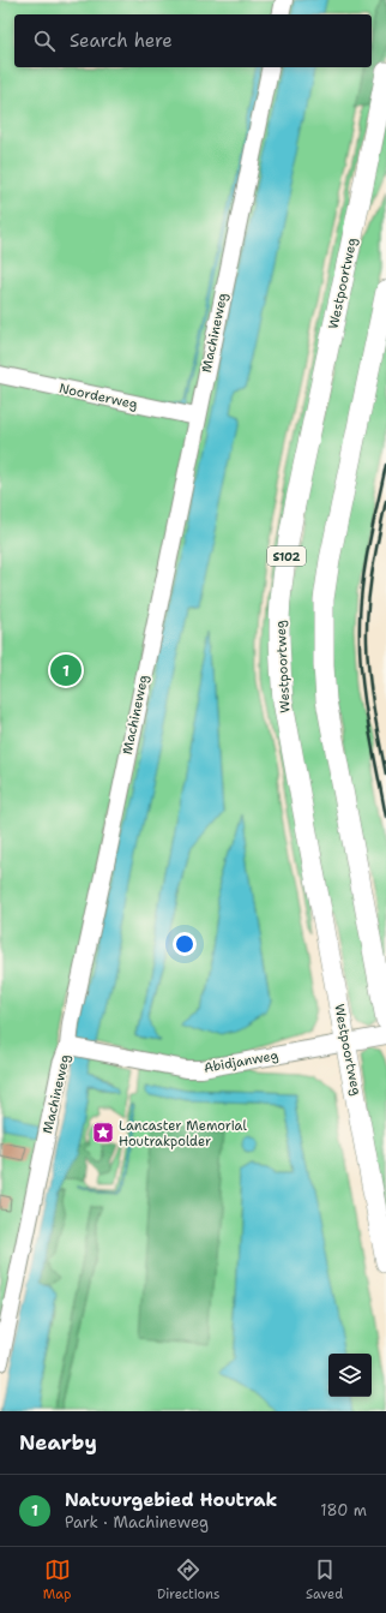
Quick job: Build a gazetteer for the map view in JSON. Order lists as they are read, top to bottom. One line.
{"streets":{"main road":["Westpoortweg","S102"],"street":["Machineweg","Noorderweg","Abidjanweg"]},"crossings":[["Westpoortweg","Abidjanweg"],["Machineweg","Noorderweg"],["Machineweg","Abidjanweg"]],"places":{"place":["Lancaster Memorial Houtrakpolder"]},"page":{"search":"Search here","pins":"1","heading":"Nearby","list":[{"mark":"1","name":"Natuurgebied Houtrak","note":"Park · Machineweg","value":"180 m"}],"nav":["Map","Directions","Saved"]}}
